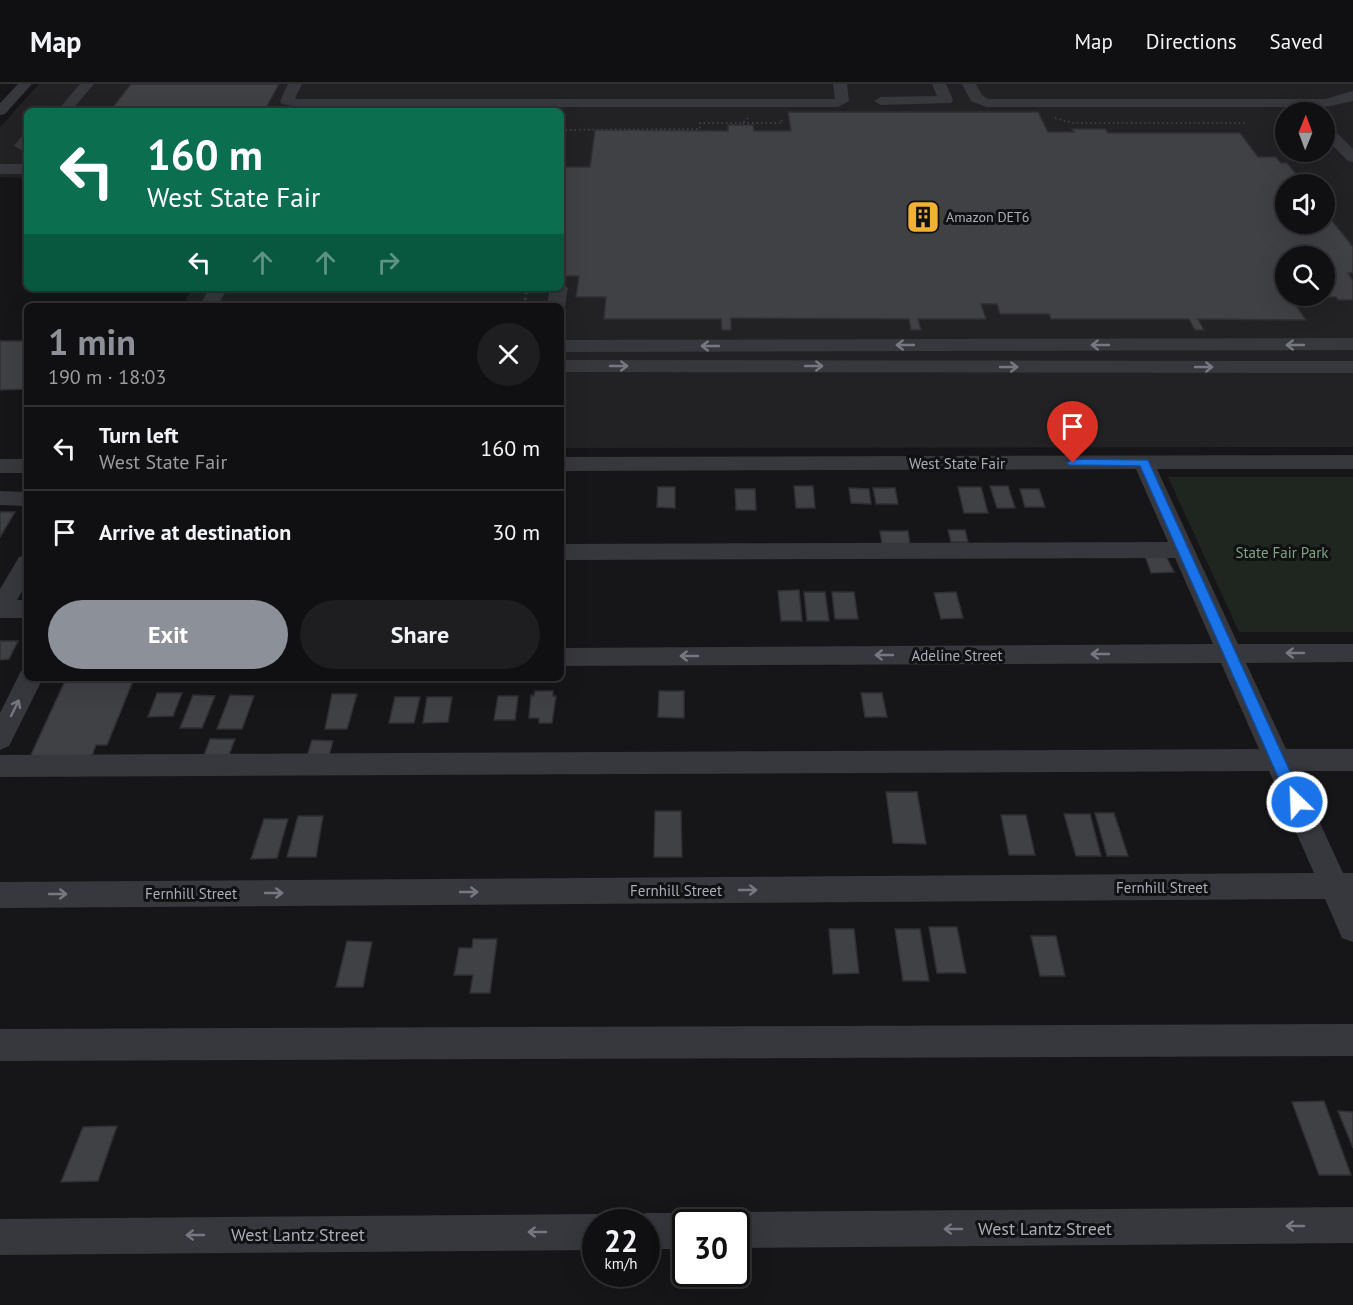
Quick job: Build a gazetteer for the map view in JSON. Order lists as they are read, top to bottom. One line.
{"streets":{"street":["West State Fair","Adeline Street","Fernhill Street","West Lantz Street"]},"parks":["State Fair Park"],"places":{"building":["Amazon DET6"]},"north":"top","page":{"header":"Map","nav":["Map","Directions","Saved"],"turn":["160 m","West State Fair"],"heading":["1 min","190 m · 18:03"],"list":[{"name":"Turn left","note":"West State Fair","value":"160 m"},{"name":"Arrive at destination","value":"30 m"}],"buttons":["Exit","Share"],"speed":"22 km/h","limit":"30"}}
